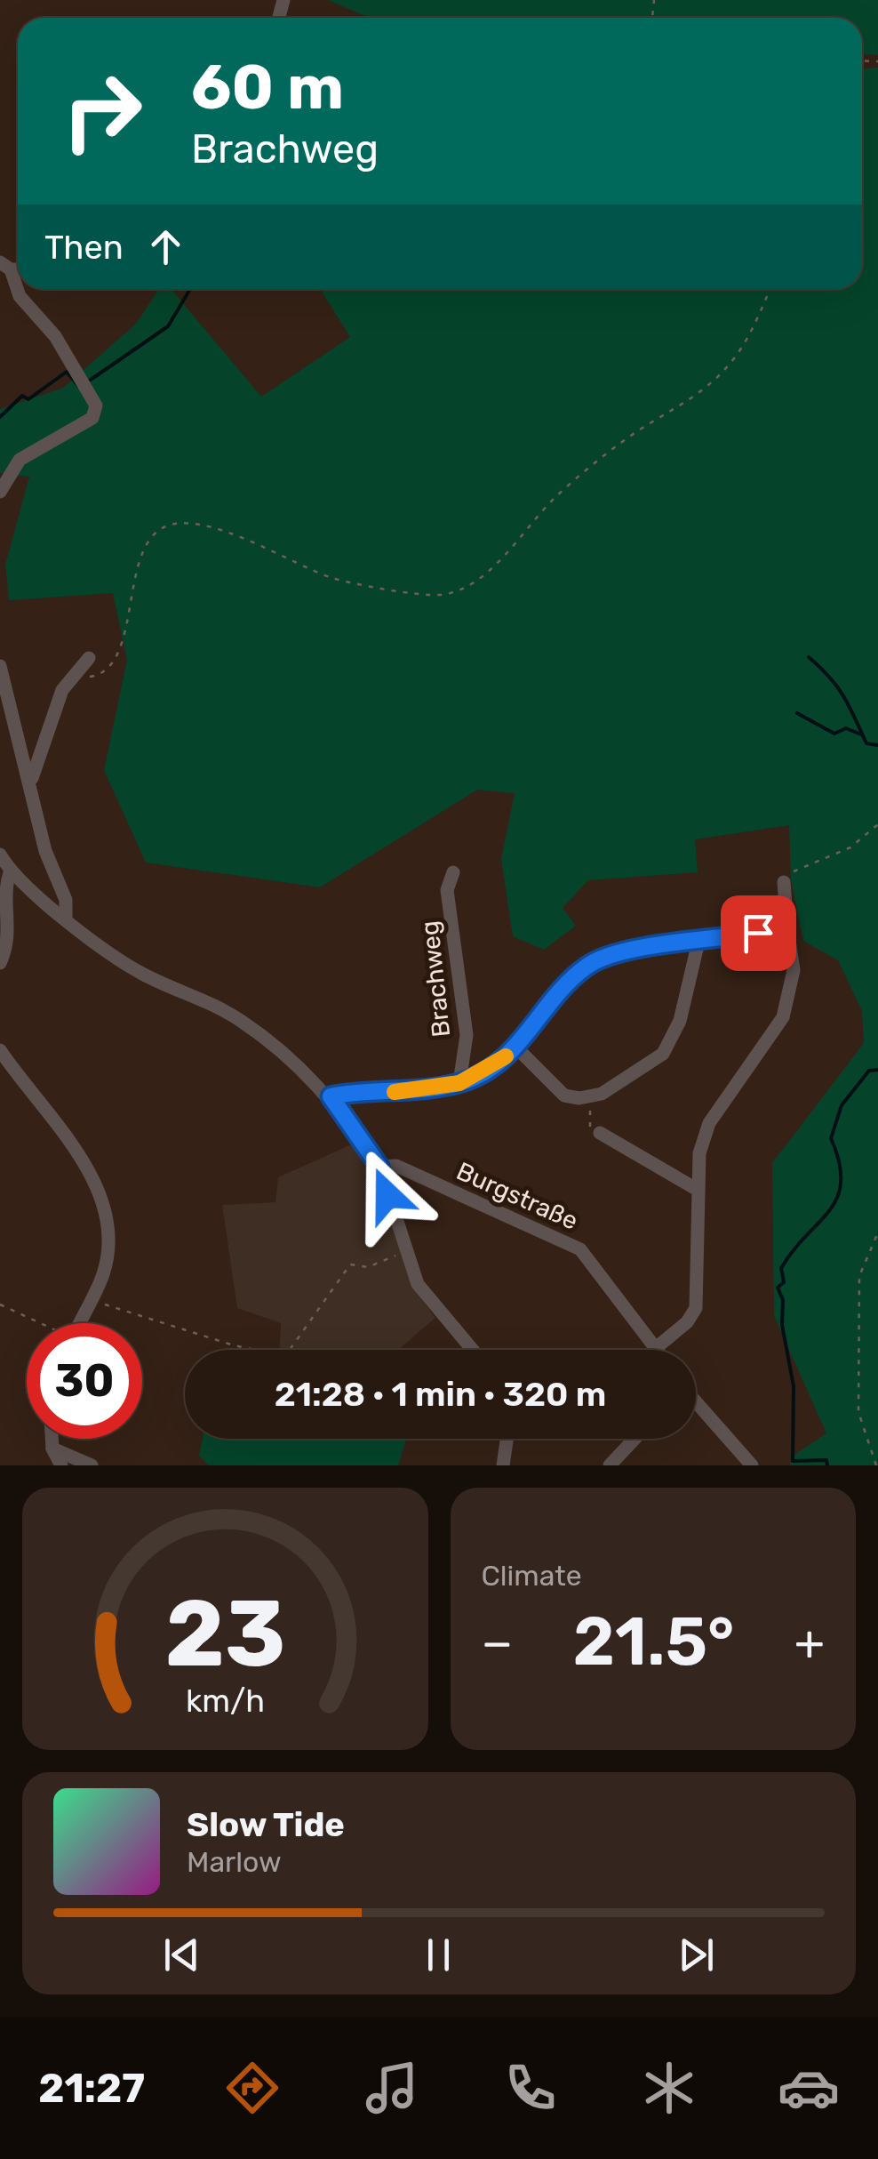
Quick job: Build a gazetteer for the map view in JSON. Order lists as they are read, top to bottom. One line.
{"streets":{"street":["Brachweg","Burgstraße"]},"page":{"turn":["60 m","Brachweg"],"then":"Then","limit":"30","trip":"21:28 · 1 min · 320 m","tile":"Climate","heat":["−","21.5°","+"],"song":["Slow Tide","Marlow"],"tabs":"21:27","gauge":["23","km/h"]}}
